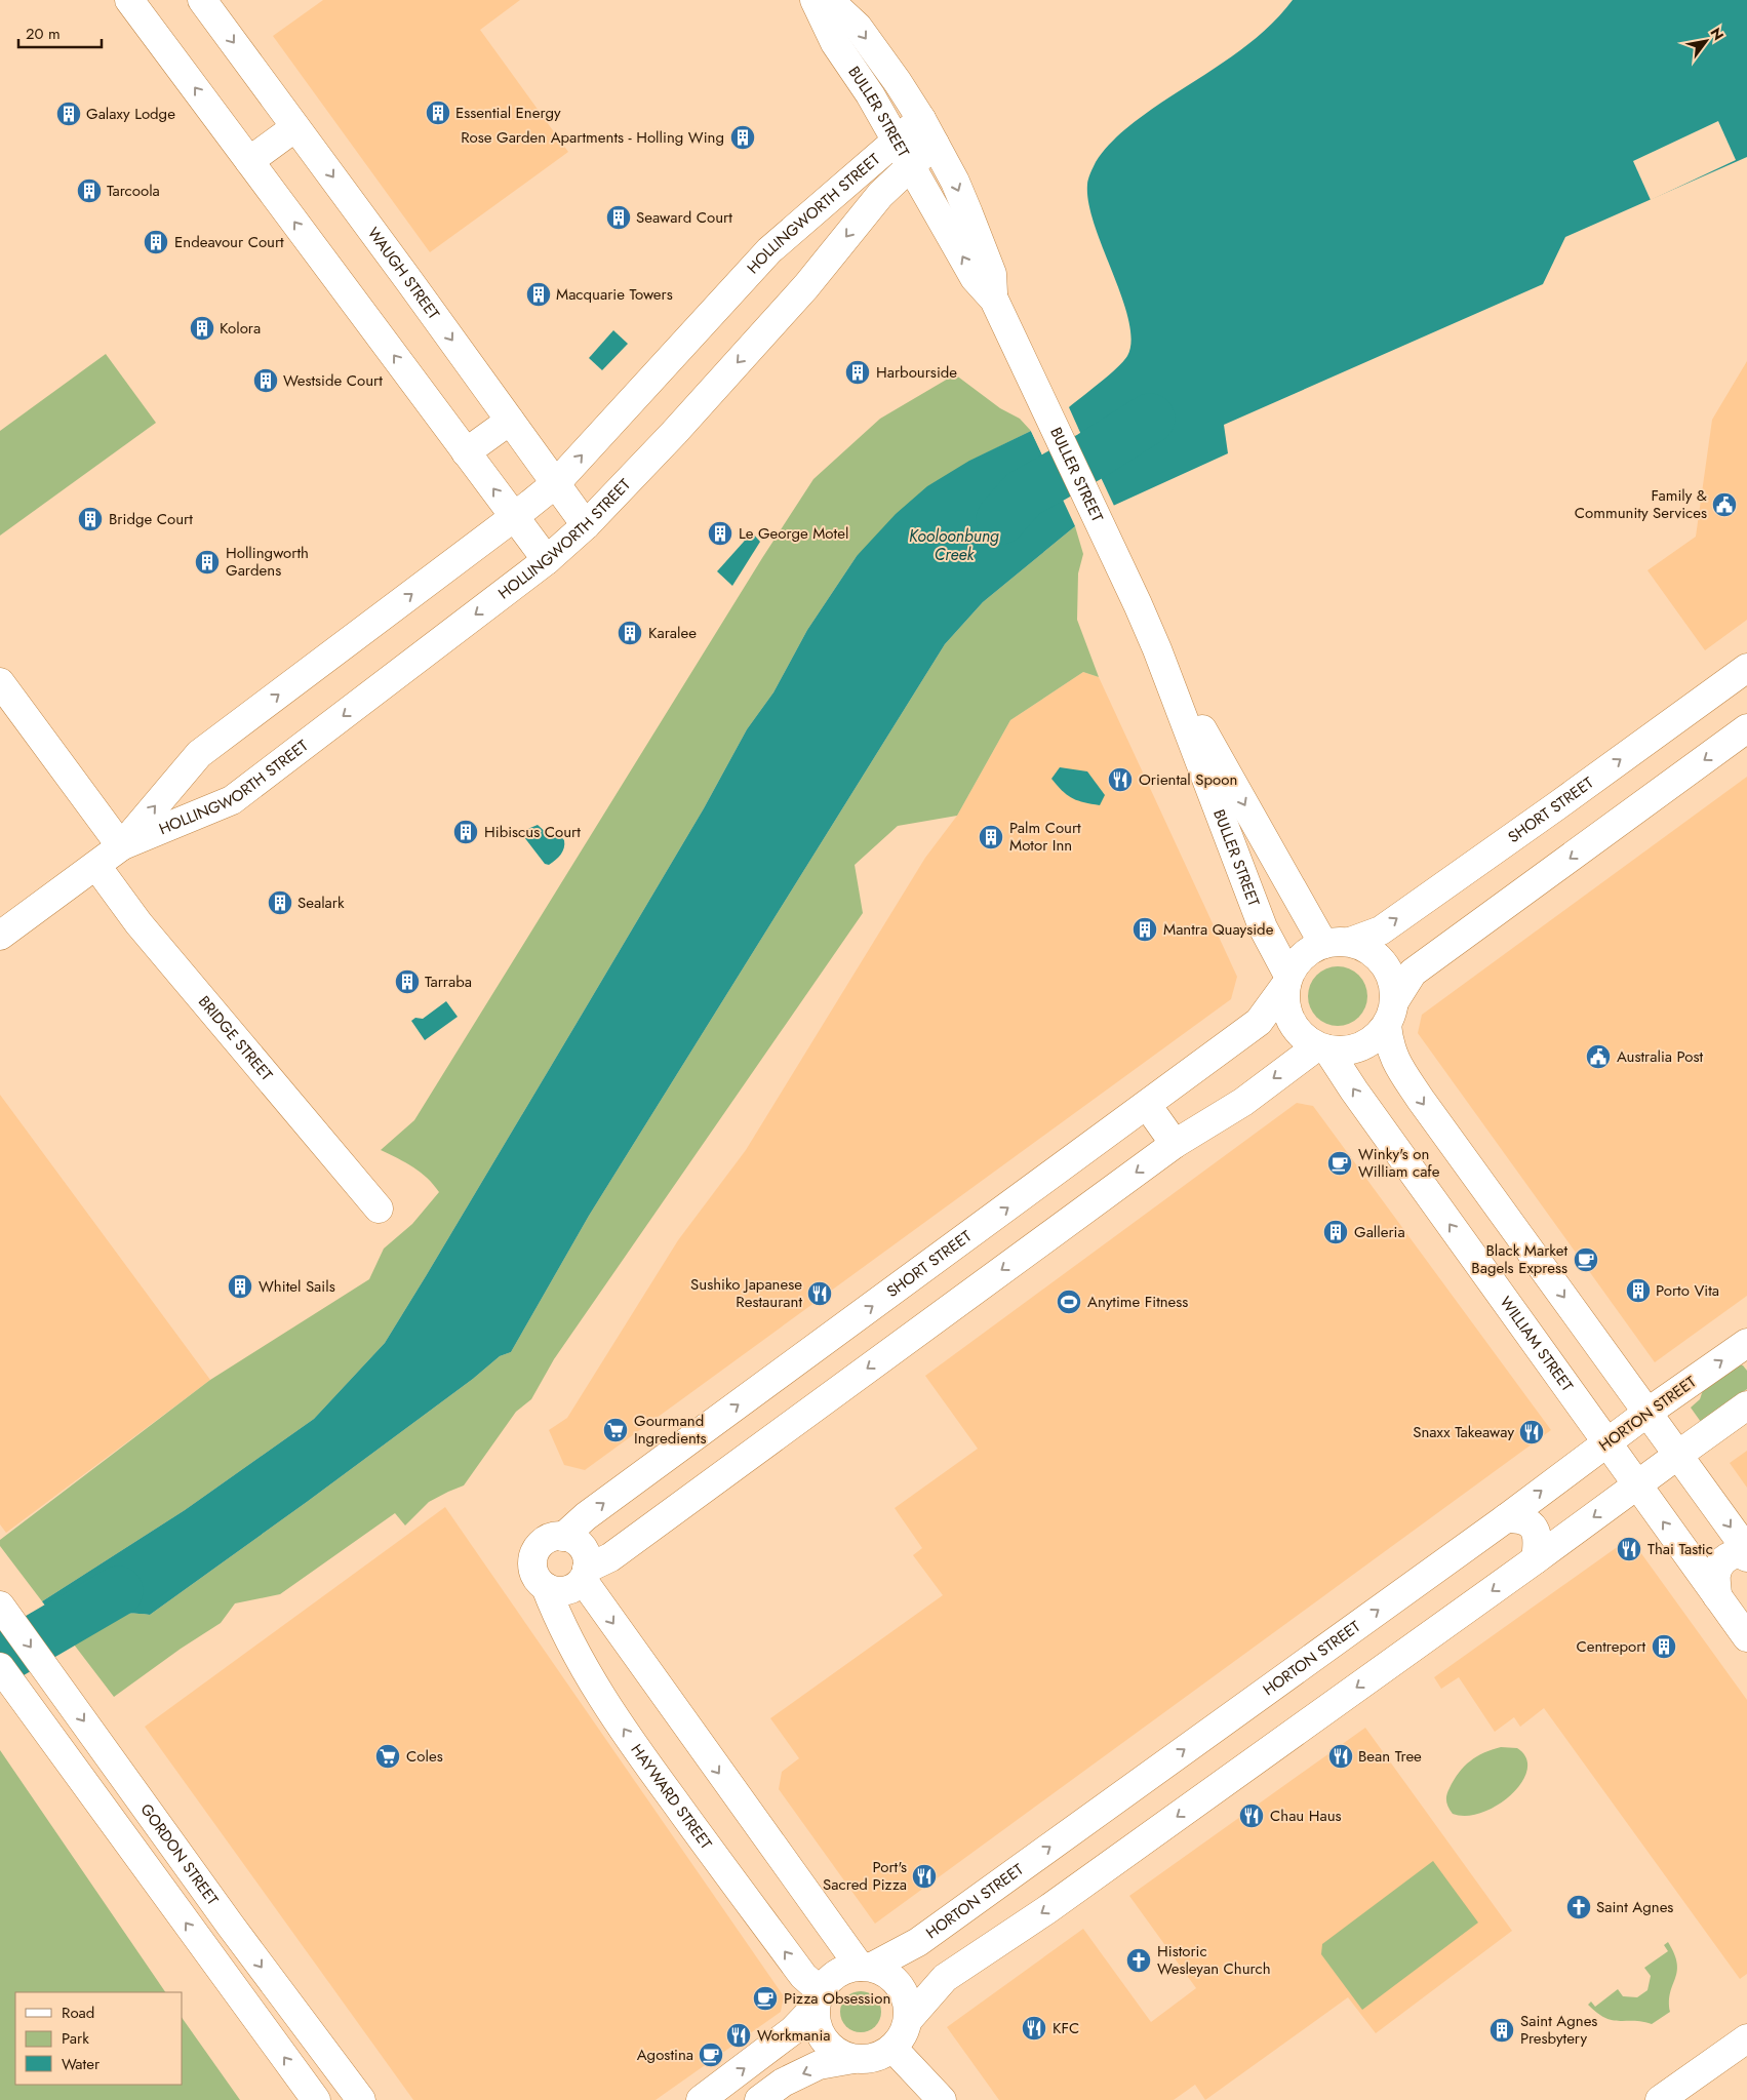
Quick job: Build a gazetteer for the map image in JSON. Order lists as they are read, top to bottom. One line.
{"streets":{"street":["BULLER STREET","HOLLINGWORTH STREET","WAUGH STREET","SHORT STREET","BRIDGE STREET","WILLIAM STREET","HORTON STREET","HAYWARD STREET","GORDON STREET"]},"crossings":[["BULLER STREET","HOLLINGWORTH STREET"],["BULLER STREET","SHORT STREET"],["BULLER STREET","WILLIAM STREET"],["HOLLINGWORTH STREET","WAUGH STREET"],["HOLLINGWORTH STREET","BRIDGE STREET"],["SHORT STREET","WILLIAM STREET"],["SHORT STREET","HAYWARD STREET"],["WILLIAM STREET","HORTON STREET"],["HORTON STREET","HAYWARD STREET"]],"water":["Kooloonbung Creek"],"places":{"building":["Essential Energy","Galaxy Lodge","Rose Garden Apartments - Holling Wing","Tarcoola","Seaward Court","Endeavour Court","Macquarie Towers","Kolora","Harbourside","Westside Court","Bridge Court","Le George Motel","Hollingworth Gardens","Karalee","Hibiscus Court","Palm Court Motor Inn","Sealark","Mantra Quayside","Tarraba","Galleria","Whitel Sails","Porto Vita","Centreport","Saint Agnes Presbytery"],"public building":["Family & Community Services","Australia Post"],"restaurant":["Oriental Spoon","Sushiko Japanese Restaurant","Snaxx Takeaway","Thai Tastic","Bean Tree","Chau Haus","Port's Sacred Pizza","KFC","Workmania"],"cafe":["Winky's on William cafe","Black Market Bagels Express","Pizza Obsession","Agostina"],"sports":["Anytime Fitness"],"supermarket":["Gourmand Ingredients","Coles"],"church":["Saint Agnes","Historic Wesleyan Church"]},"legend":["Road","Park","Water"],"scale_bar":"20 m","north":"top right"}
